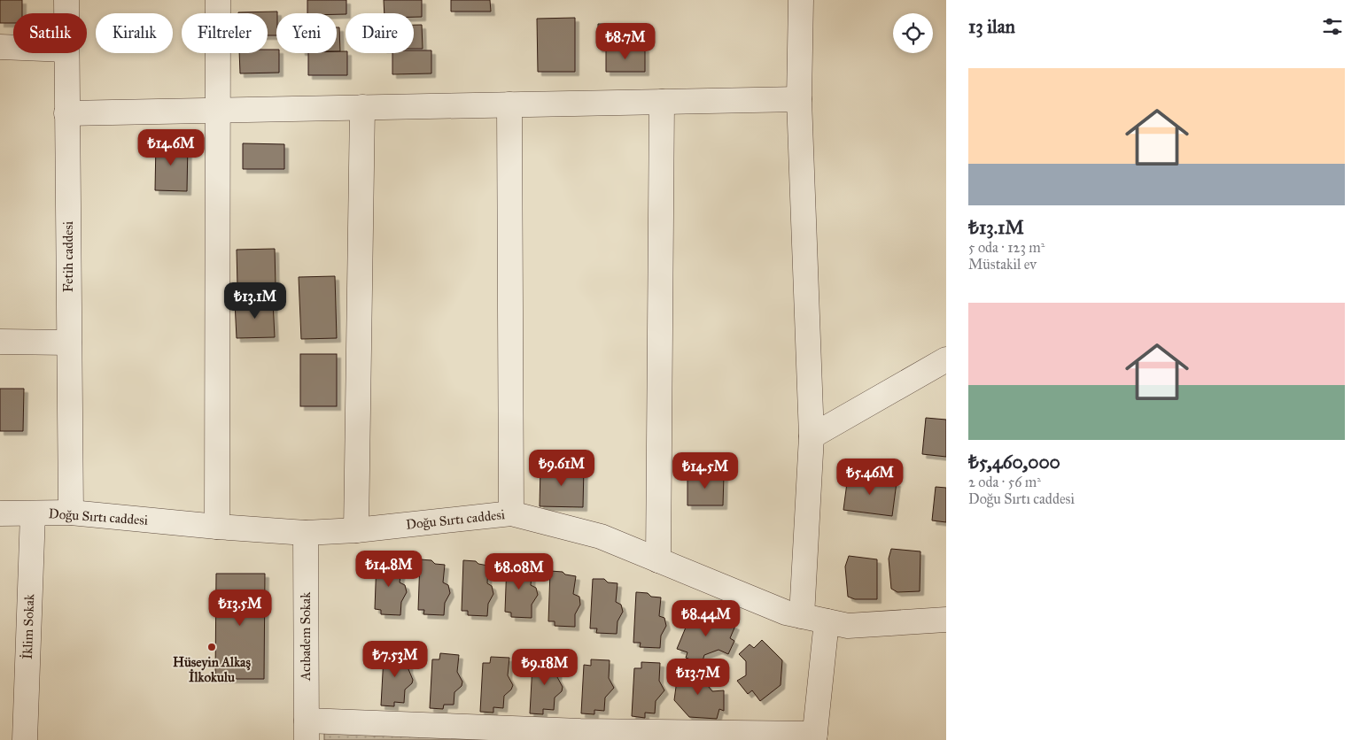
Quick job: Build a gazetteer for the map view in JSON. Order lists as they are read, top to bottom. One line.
{"streets":{"street":["Fetih caddesi","Doğu Sırtı caddesi","İklim Sokak","Acıbadem Sokak"]},"crossings":[["Fetih caddesi","Doğu Sırtı caddesi"],["Doğu Sırtı caddesi","İklim Sokak"],["Doğu Sırtı caddesi","Acıbadem Sokak"]],"places":["Hüseyin Alkaş İlkokulu"],"page":{"heading":"13 ilan","chip":["Satılık","Kiralık","Filtreler","Yeni","Daire"],"price":["₺8.7M","₺14.6M","₺13.1M","₺9.61M","₺14.5M","₺5.46M","₺14.8M","₺8.08M","₺13.5M","₺8.44M","₺7.53M","₺9.18M","₺13.7M"],"list":[{"name":"₺13.1M","note":"5 oda · 123 m² · Müstakil ev"},{"name":"₺5,460,000","note":"2 oda · 56 m² · Doğu Sırtı caddesi"}]}}
